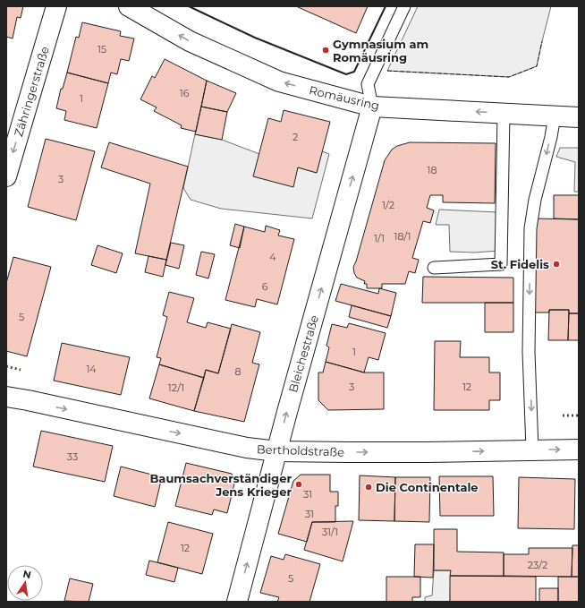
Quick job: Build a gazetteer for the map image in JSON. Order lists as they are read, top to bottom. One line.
{"streets":{"main road":["Zähringerstraße","Romäusring","Bleichestraße","Bertholdstraße"]},"crossings":[["Romäusring","Bleichestraße"],["Bleichestraße","Bertholdstraße"]],"one_way":["Zähringerstraße","Romäusring","Bleichestraße","Bertholdstraße"],"places":["Gymnasium am Romäusring","St. Fidelis","Baumsachverständiger Jens Krieger","Die Continentale"],"house_numbers":["15","16","1","2","18","3","1/2","18/1","1/1","4","6","5","1","14","8","3","12","12/1","33","31","31","31/1","12","23/2","5"],"north":"top"}
